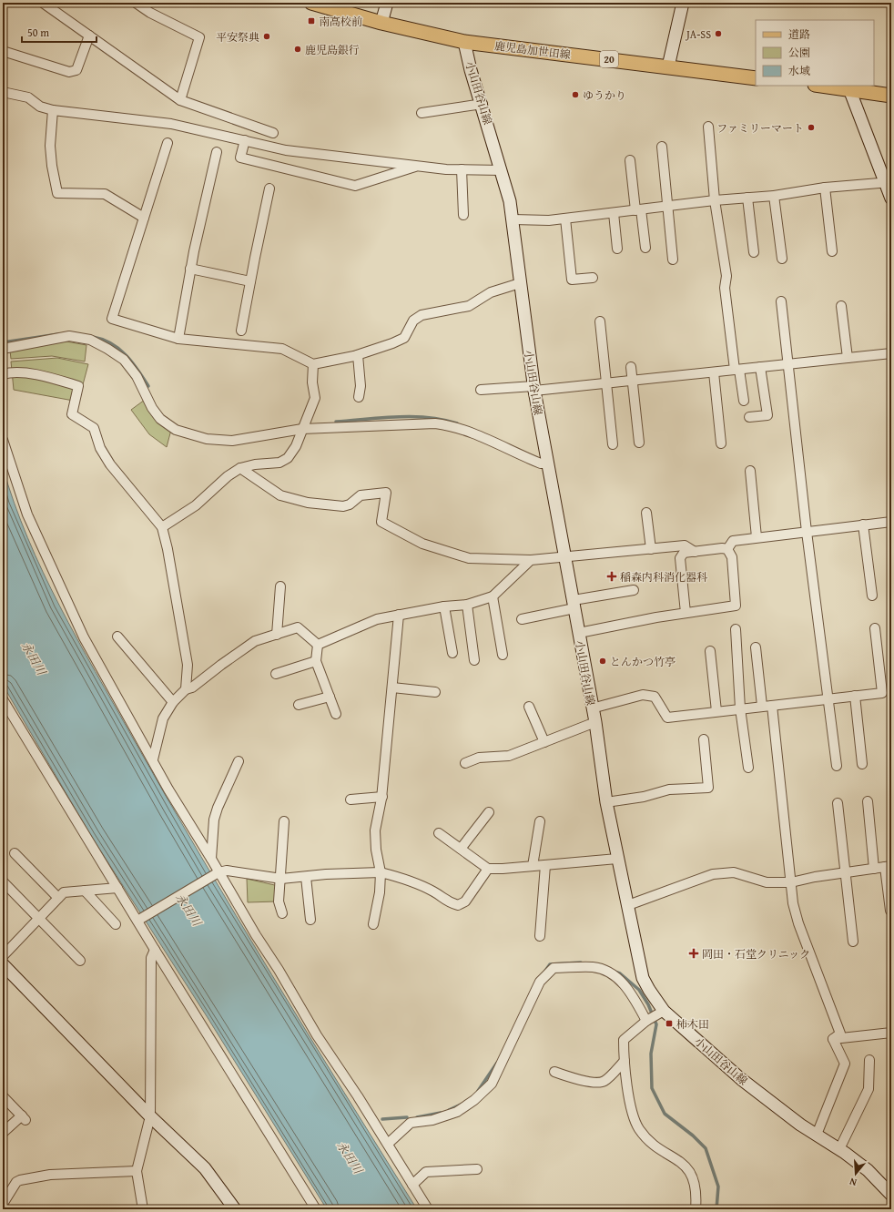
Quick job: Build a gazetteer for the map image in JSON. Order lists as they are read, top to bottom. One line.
{"streets":{"main road":["鹿児島加世田線","20","小山田谷山線"]},"crossings":[["鹿児島加世田線","小山田谷山線"]],"water":["永田川"],"places":{"transit":["南高校前","柿木田"],"other":["JA-SS","平安祭典","鹿児島銀行","ゆうかり","ファミリーマート","とんかつ竹亭"],"health":["稲森内科消化器科","岡田・石堂クリニック"]},"legend":["道路","公園","水域"],"scale_bar":"50 m","north":"bottom"}
